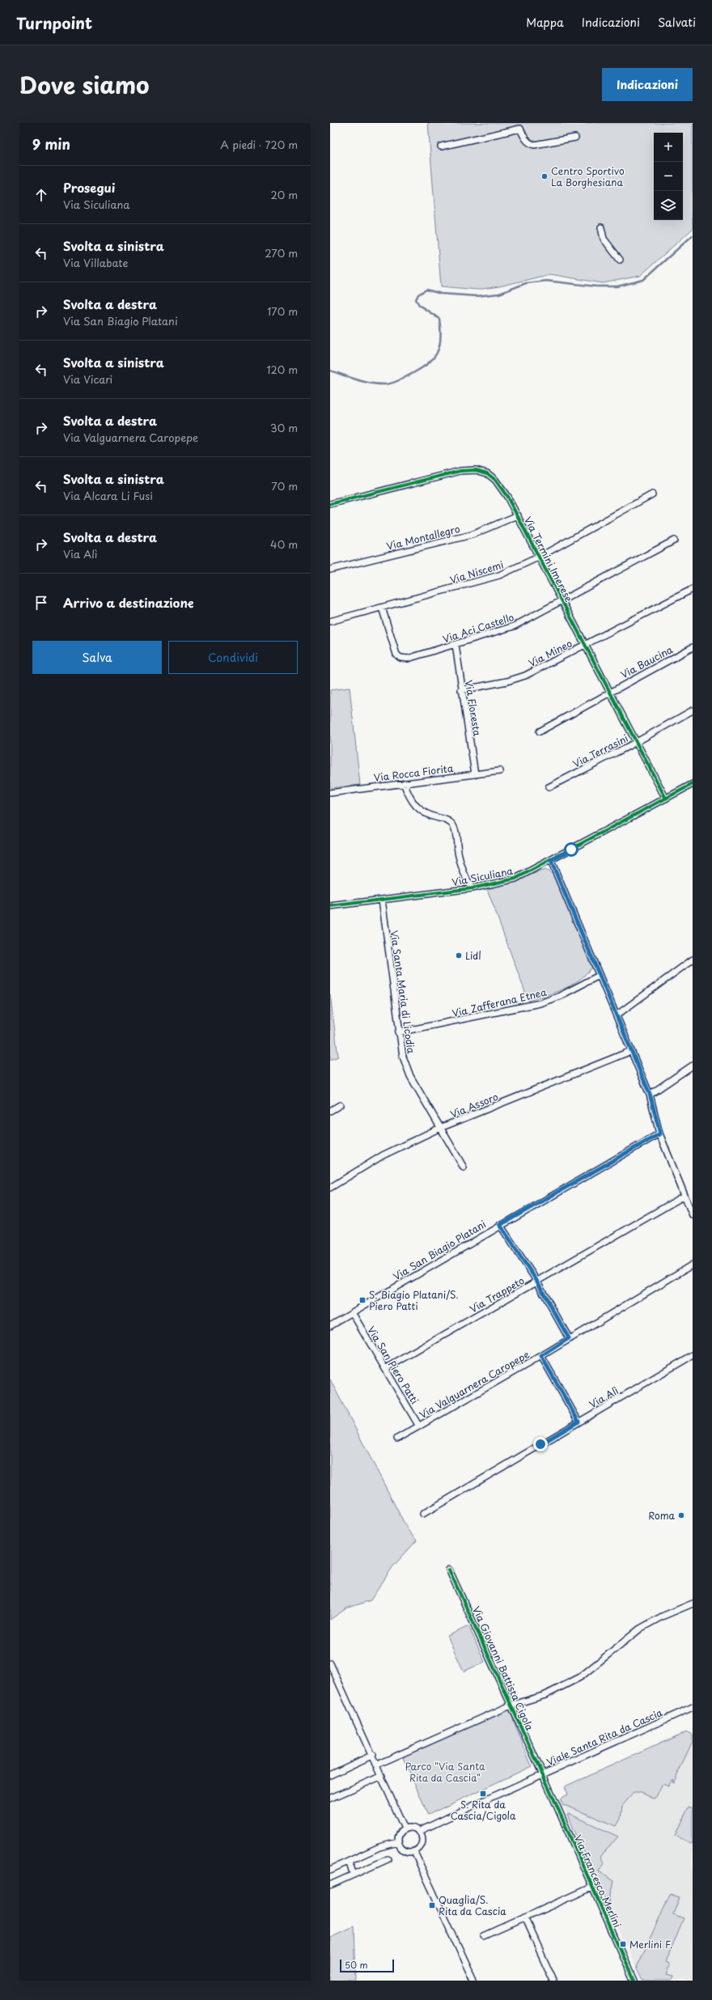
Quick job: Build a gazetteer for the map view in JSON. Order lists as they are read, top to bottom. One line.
{"streets":{"street":["Via Montallegro","Via Termini Imerese","Via Niscemi","Via Aci Castello","Via Mineo","Via Baucina","Via Floresta","Via Terrasini","Via Rocca Fiorita","Via Siculiana","Via Santa Maria di Licodia","Via Zafferana Etnea","Via Assoro","Via San Biagio Platani","Via Trappeto","Via San Piero Patti","Via Valguarnera Caropepe","Via Alì","Via Giovanni Battista Cigola","Viale Santa Rita da Cascia","Via Francesco Merlini"]},"crossings":[["Via Montallegro","Via Termini Imerese"],["Via Termini Imerese","Via Niscemi"],["Via Termini Imerese","Via Aci Castello"],["Via Termini Imerese","Via Mineo"],["Via Termini Imerese","Via Baucina"],["Via Termini Imerese","Via Terrasini"],["Via Termini Imerese","Via Siculiana"],["Via Niscemi","Via Aci Castello"],["Via Aci Castello","Via Floresta"],["Via Mineo","Via Floresta"],["Via Floresta","Via Rocca Fiorita"],["Via Siculiana","Via Santa Maria di Licodia"],["Via Santa Maria di Licodia","Via Zafferana Etnea"],["Via Santa Maria di Licodia","Via Assoro"],["Via San Biagio Platani","Via San Piero Patti"],["Via Trappeto","Via San Piero Patti"],["Via San Piero Patti","Via Valguarnera Caropepe"],["Via Giovanni Battista Cigola","Viale Santa Rita da Cascia"],["Via Giovanni Battista Cigola","Via Francesco Merlini"]],"parks":["Parco \"Via Santa Rita da Cascia\""],"places":{"other":["Centro Sportivo La Borghesiana","Lidl","Roma"],"transit":["S. Biagio Platani/S. Piero Patti","S. Rita da Cascia/Cigola","Quaglia/S. Rita da Cascia","Merlini F."]},"scale_bar":"50 m","page":{"header":"Turnpoint","nav":["Mappa","Indicazioni","Salvati"],"title":"Dove siamo","buttons":["Indicazioni",["Salva","Condividi"]],"heading":["9 min","A piedi · 720 m"],"map_buttons":["+","−"],"list":[["Prosegui","Via Siculiana","20 m"],["Svolta a sinistra","Via Villabate","270 m"],["Svolta a destra","Via San Biagio Platani","170 m"],["Svolta a sinistra","Via Vicari","120 m"],["Svolta a destra","Via Valguarnera Caropepe","30 m"],["Svolta a sinistra","Via Alcara Li Fusi","70 m"],["Svolta a destra","Via Alì","40 m"],"Arrivo a destinazione"],"scale":"50 m"}}
